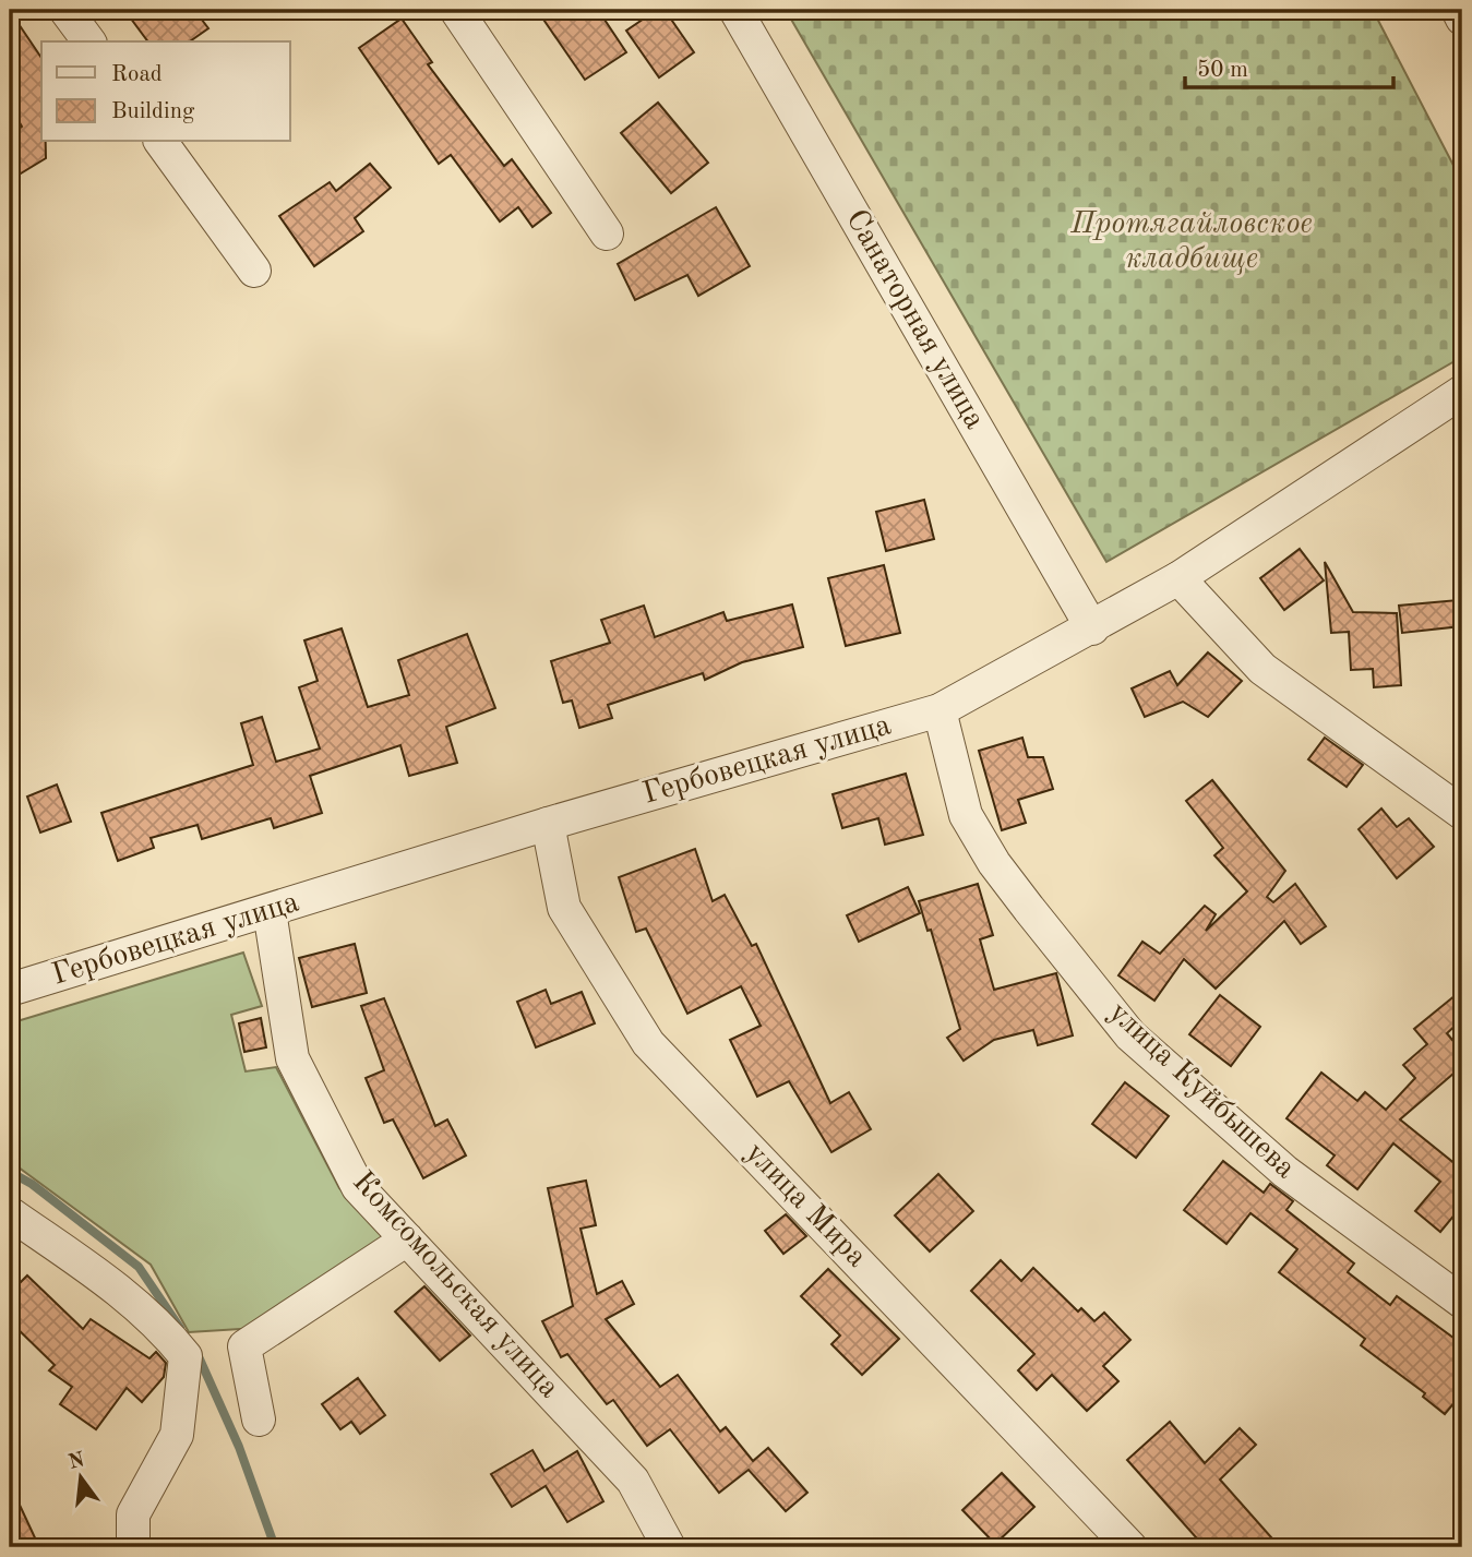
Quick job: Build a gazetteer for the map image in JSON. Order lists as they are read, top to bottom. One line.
{"streets":{"street":["Санаторная улица","Гербовецкая улица","улица Куйбышева","улица Мира","Комсомольская улица"]},"crossings":[["Санаторная улица","Гербовецкая улица"],["Гербовецкая улица","улица Куйбышева"],["Гербовецкая улица","улица Мира"],["Гербовецкая улица","Комсомольская улица"]],"parks":["Протягайловское кладбище"],"legend":["Road","Building"],"scale_bar":"50 m","north":"top"}
